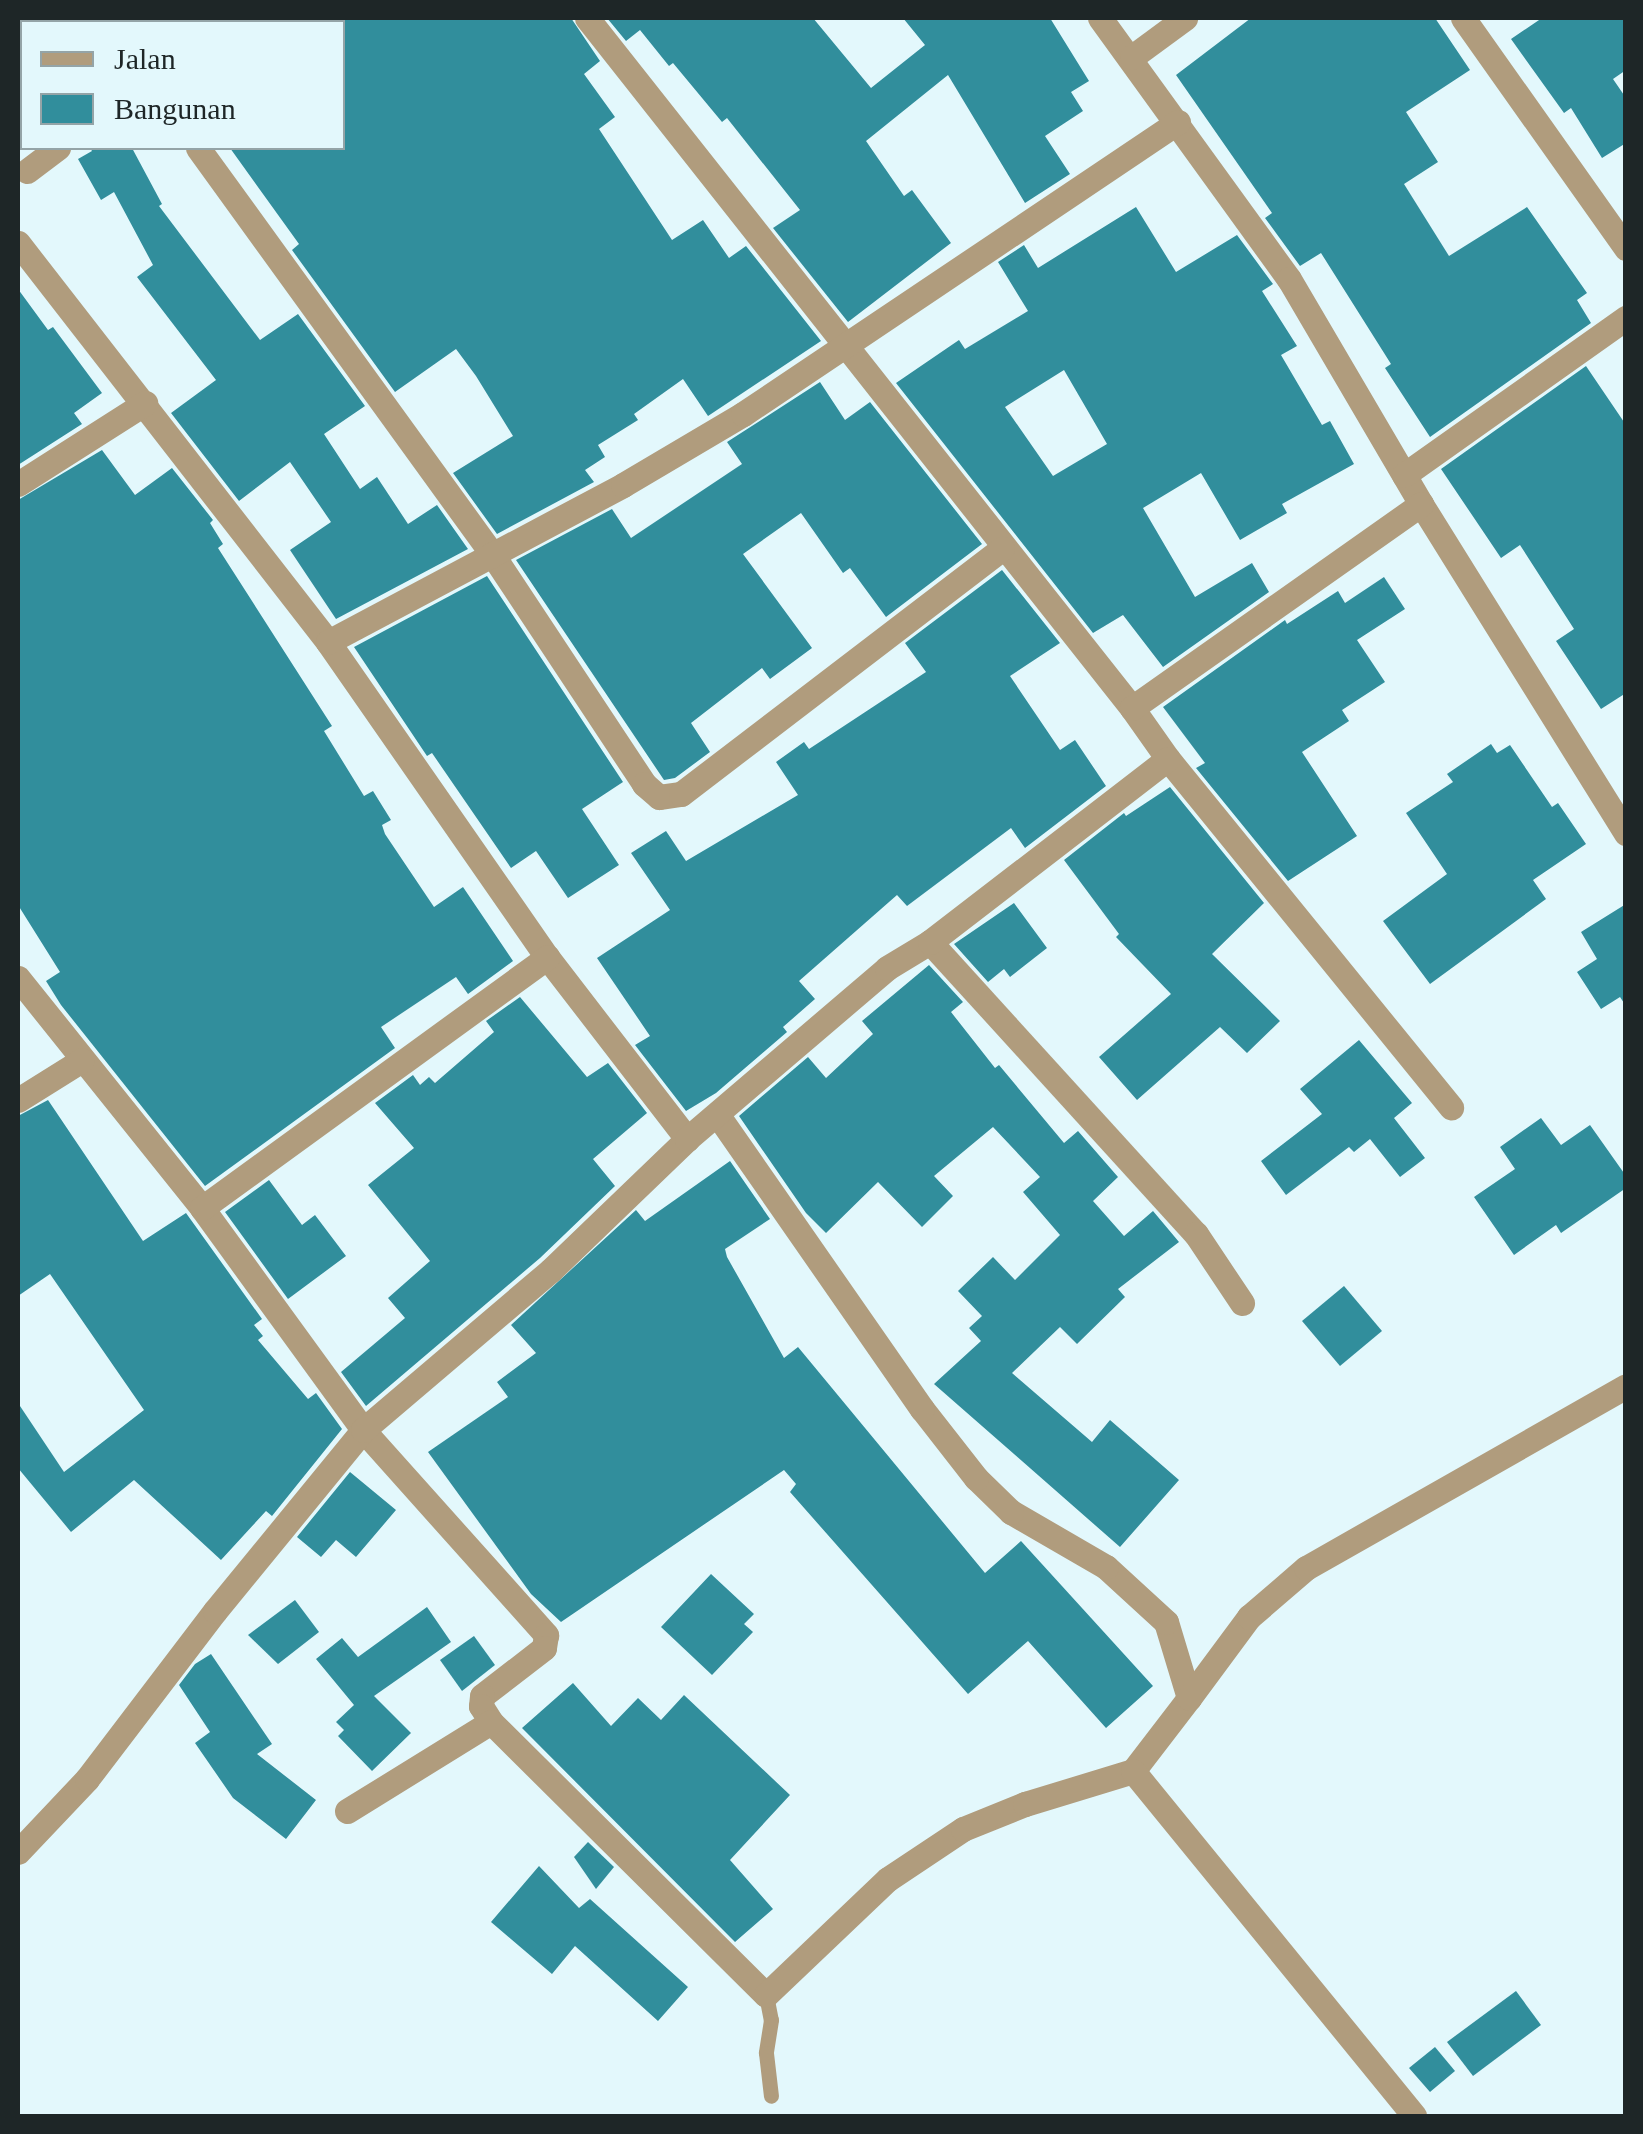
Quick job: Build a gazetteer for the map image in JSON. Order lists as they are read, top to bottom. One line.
{"legend":["Jalan","Bangunan"]}
